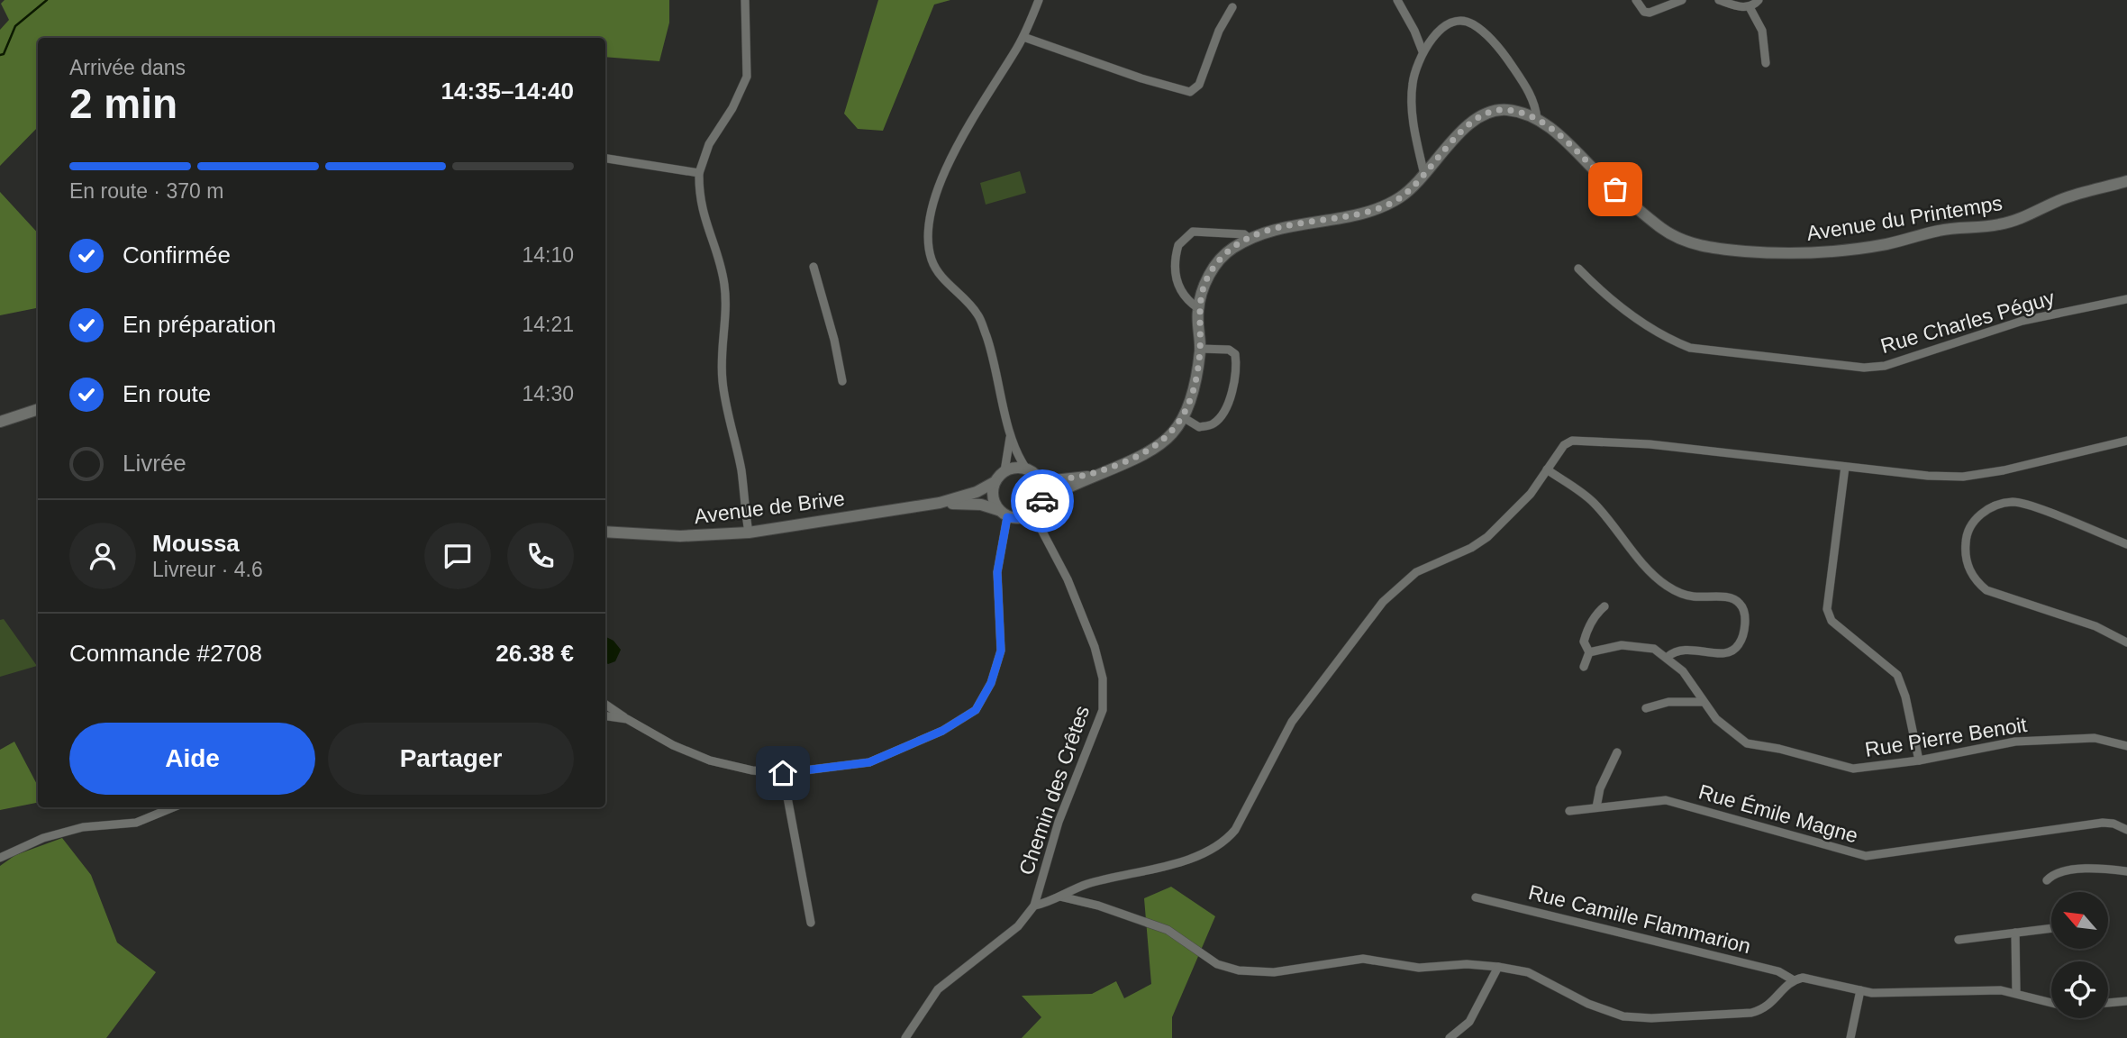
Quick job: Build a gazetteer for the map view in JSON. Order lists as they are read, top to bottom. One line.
{"streets":{"street":["Avenue du Printemps","Rue Charles Péguy","Avenue de Brive","Rue Pierre Benoit","Chemin des Crêtes","Rue Émile Magne","Rue Camille Flammarion"]},"crossings":[["Avenue du Printemps","Chemin des Crêtes"]],"north":"top left","page":{"heading":["2 min","Arrivée dans","14:35–14:40"],"panel":["Moussa","Livreur · 4.6","Commande #2708","26.38 €"],"bar":"En route · 370 m","list":[["Confirmée","14:10"],["En préparation","14:21"],["En route","14:30"],"Livrée"],"buttons":["Aide","Partager"]}}
